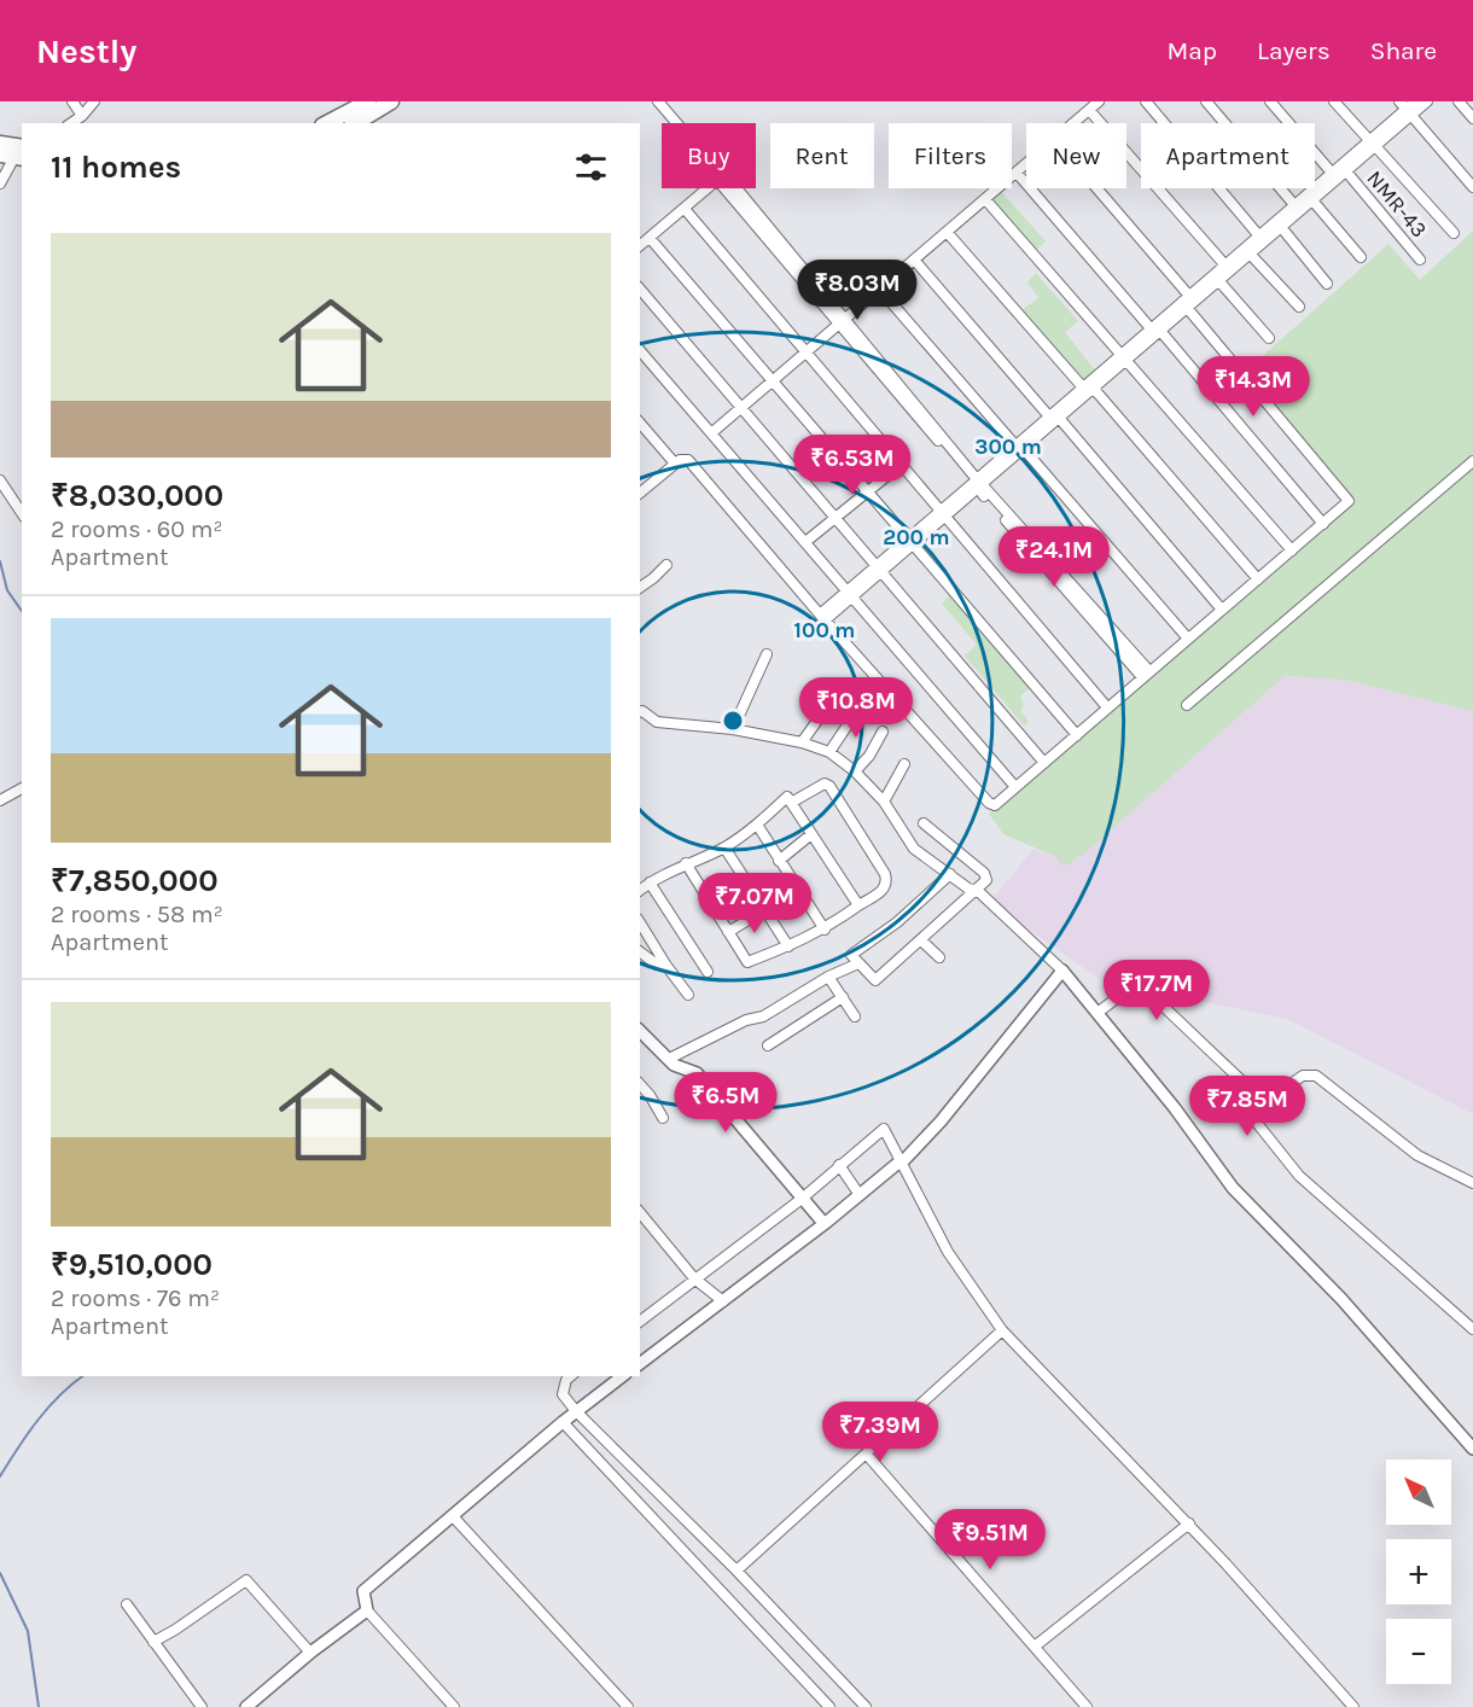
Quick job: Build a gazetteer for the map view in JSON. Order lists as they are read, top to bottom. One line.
{"streets":{"street":["NMR-43"]},"north":"top left","page":{"header":"Nestly","nav":["Map","Layers","Share"],"chip":["Buy","Rent","Filters","New","Apartment"],"heading":"11 homes","list":[{"name":"₹8,030,000","note":"2 rooms · 60 m² · Apartment"},{"name":"₹7,850,000","note":"2 rooms · 58 m² · Apartment"},{"name":"₹9,510,000","note":"2 rooms · 76 m² · Apartment"}],"price":["₹8.03M","₹14.3M","₹6.53M","₹24.1M","₹10.8M","₹7.07M","₹17.7M","₹6.5M","₹7.85M","₹7.39M","₹9.51M"],"map_buttons":["+","−"]},"rings":["300 m","200 m","100 m"]}
